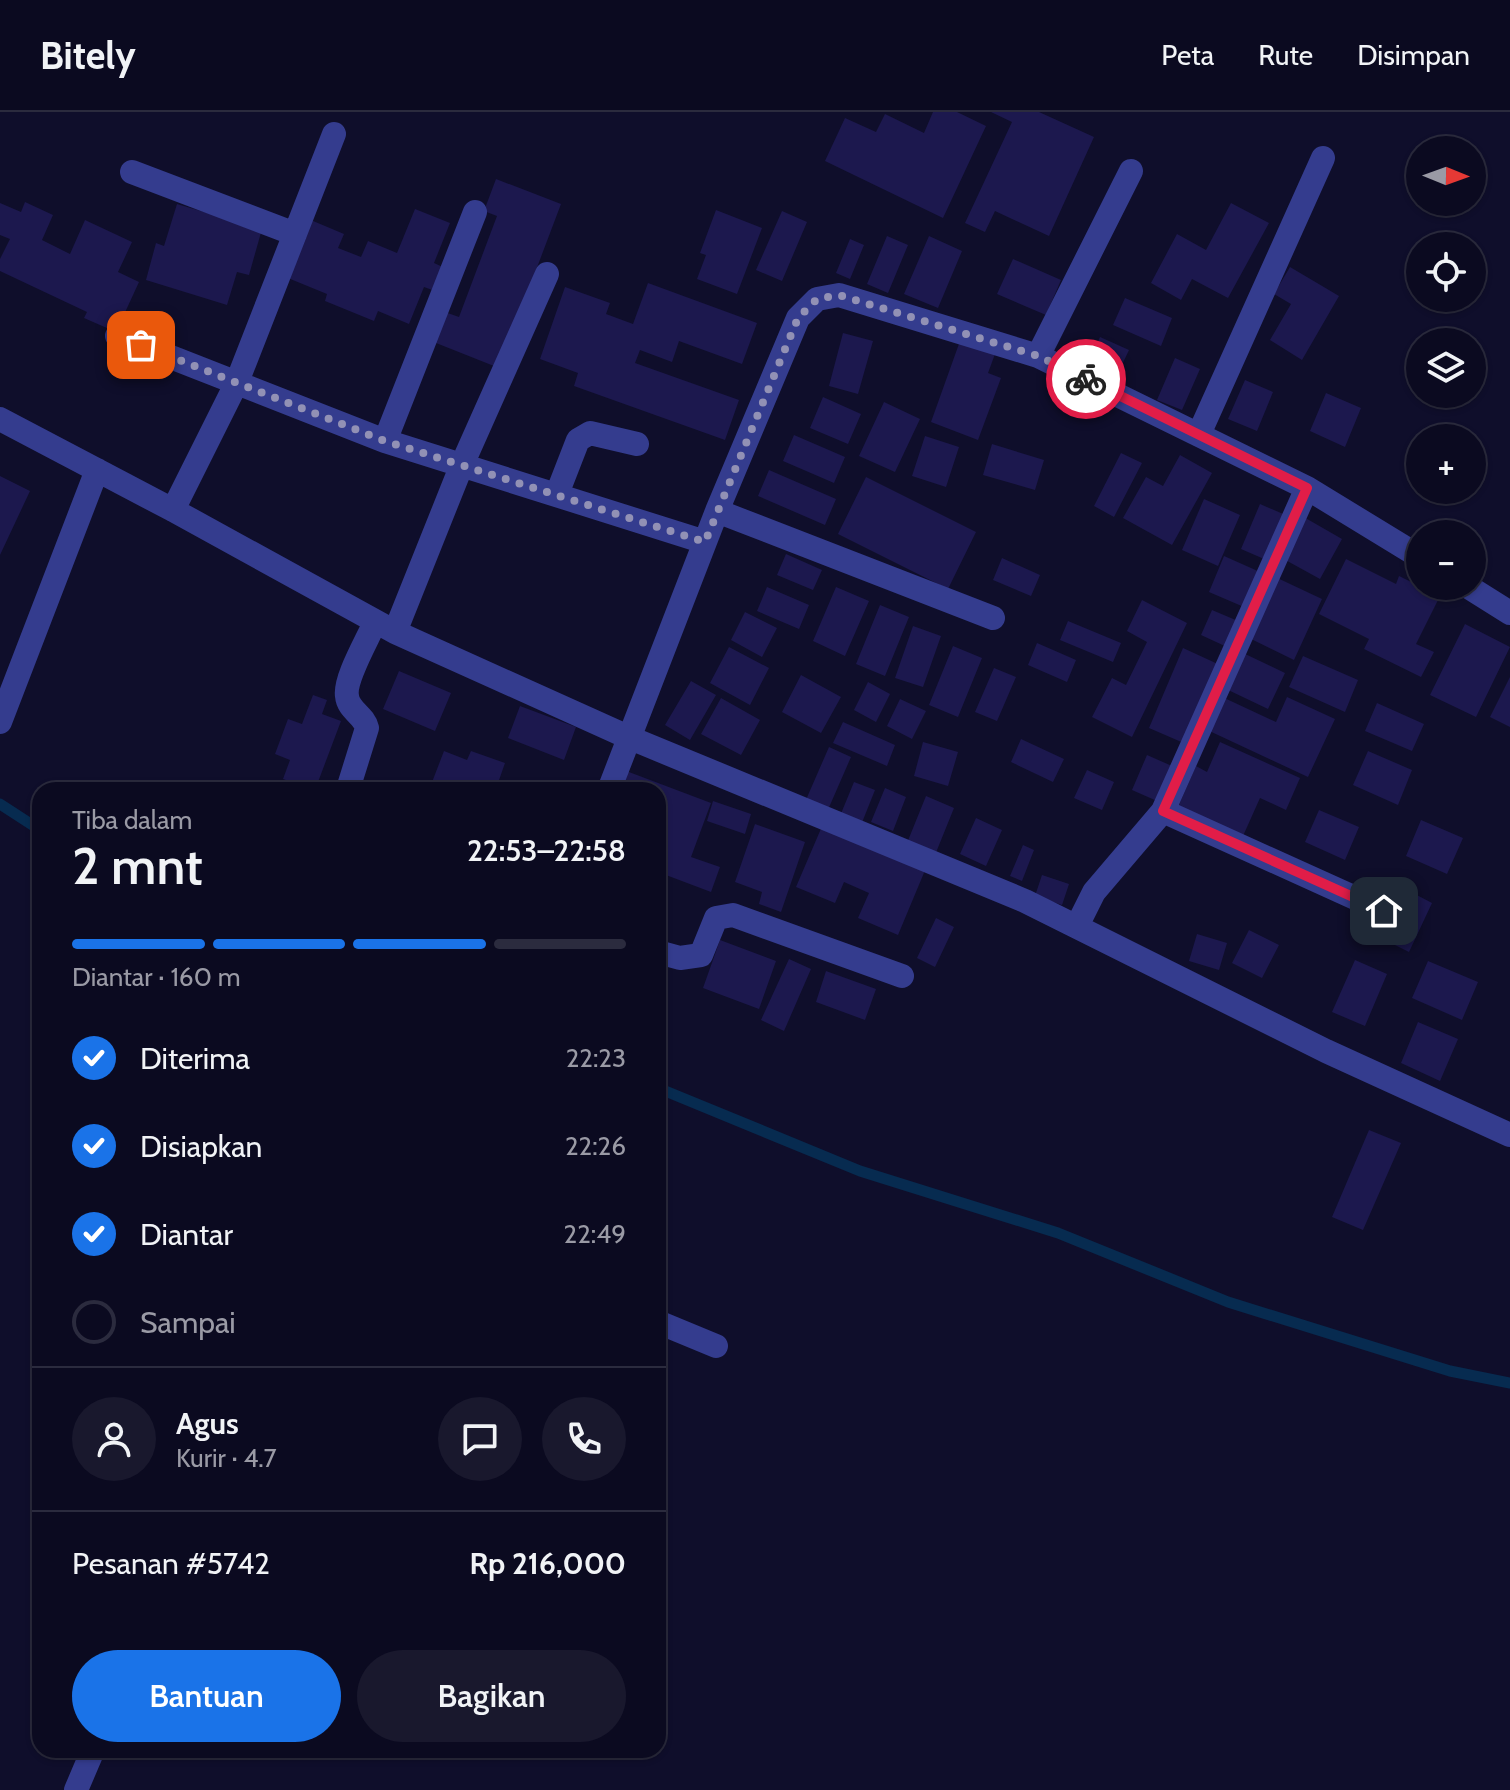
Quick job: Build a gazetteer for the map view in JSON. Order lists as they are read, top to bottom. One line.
{"north":"right","page":{"header":"Bitely","nav":["Peta","Rute","Disimpan"],"map_buttons":["+","−"],"heading":["2 mnt","Tiba dalam","22:53–22:58"],"panel":["Agus","Kurir · 4.7","Pesanan #5742","Rp 216,000"],"bar":"Diantar · 160 m","list":[["Diterima","22:23"],["Disiapkan","22:26"],["Diantar","22:49"],"Sampai"],"buttons":["Bantuan","Bagikan"]}}
